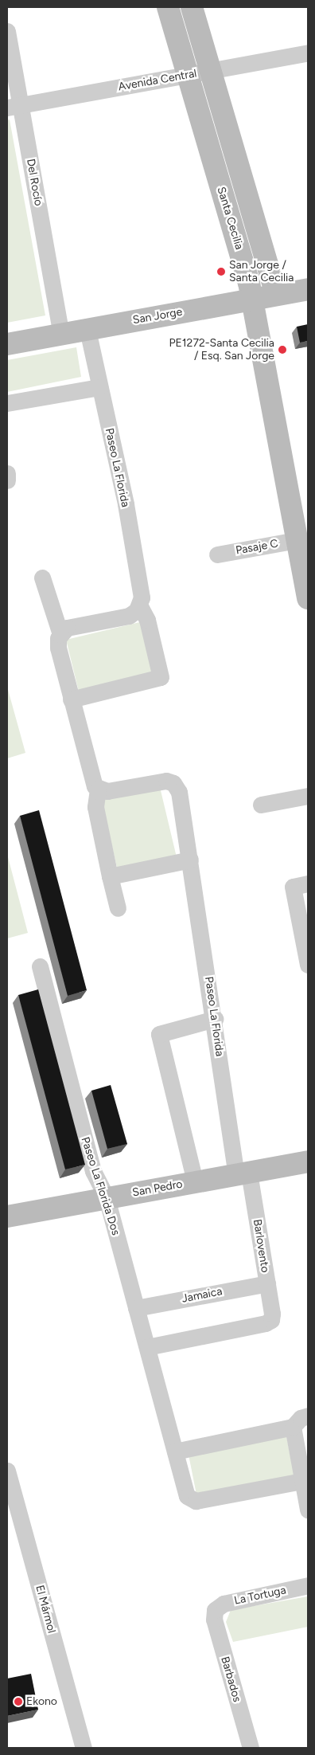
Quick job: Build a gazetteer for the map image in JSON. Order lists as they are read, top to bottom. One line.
{"streets":{"main road":["Santa Cecilia","San Jorge","San Pedro"],"street":["Avenida Central","Del Rocío","Paseo La Florida","Pasaje C","Paseo La Florida Dos","Barlovento","Jamaica","La Tortuga","El Mármol","Barbados"]},"crossings":[["Avenida Central","Del Rocío"],["Avenida Central","Santa Cecilia"],["Del Rocío","San Jorge"],["Santa Cecilia","San Jorge"],["Santa Cecilia","Pasaje C"],["San Jorge","Paseo La Florida"],["Paseo La Florida","San Pedro"],["Paseo La Florida","Barlovento"],["Paseo La Florida Dos","San Pedro"],["Paseo La Florida Dos","Barlovento"],["Paseo La Florida Dos","Jamaica"],["San Pedro","Barlovento"],["Barlovento","Jamaica"],["La Tortuga","Barbados"]],"places":["San Jorge / Santa Cecilia","PE1272-Santa Cecilia / Esq. San Jorge","Ekono"]}
